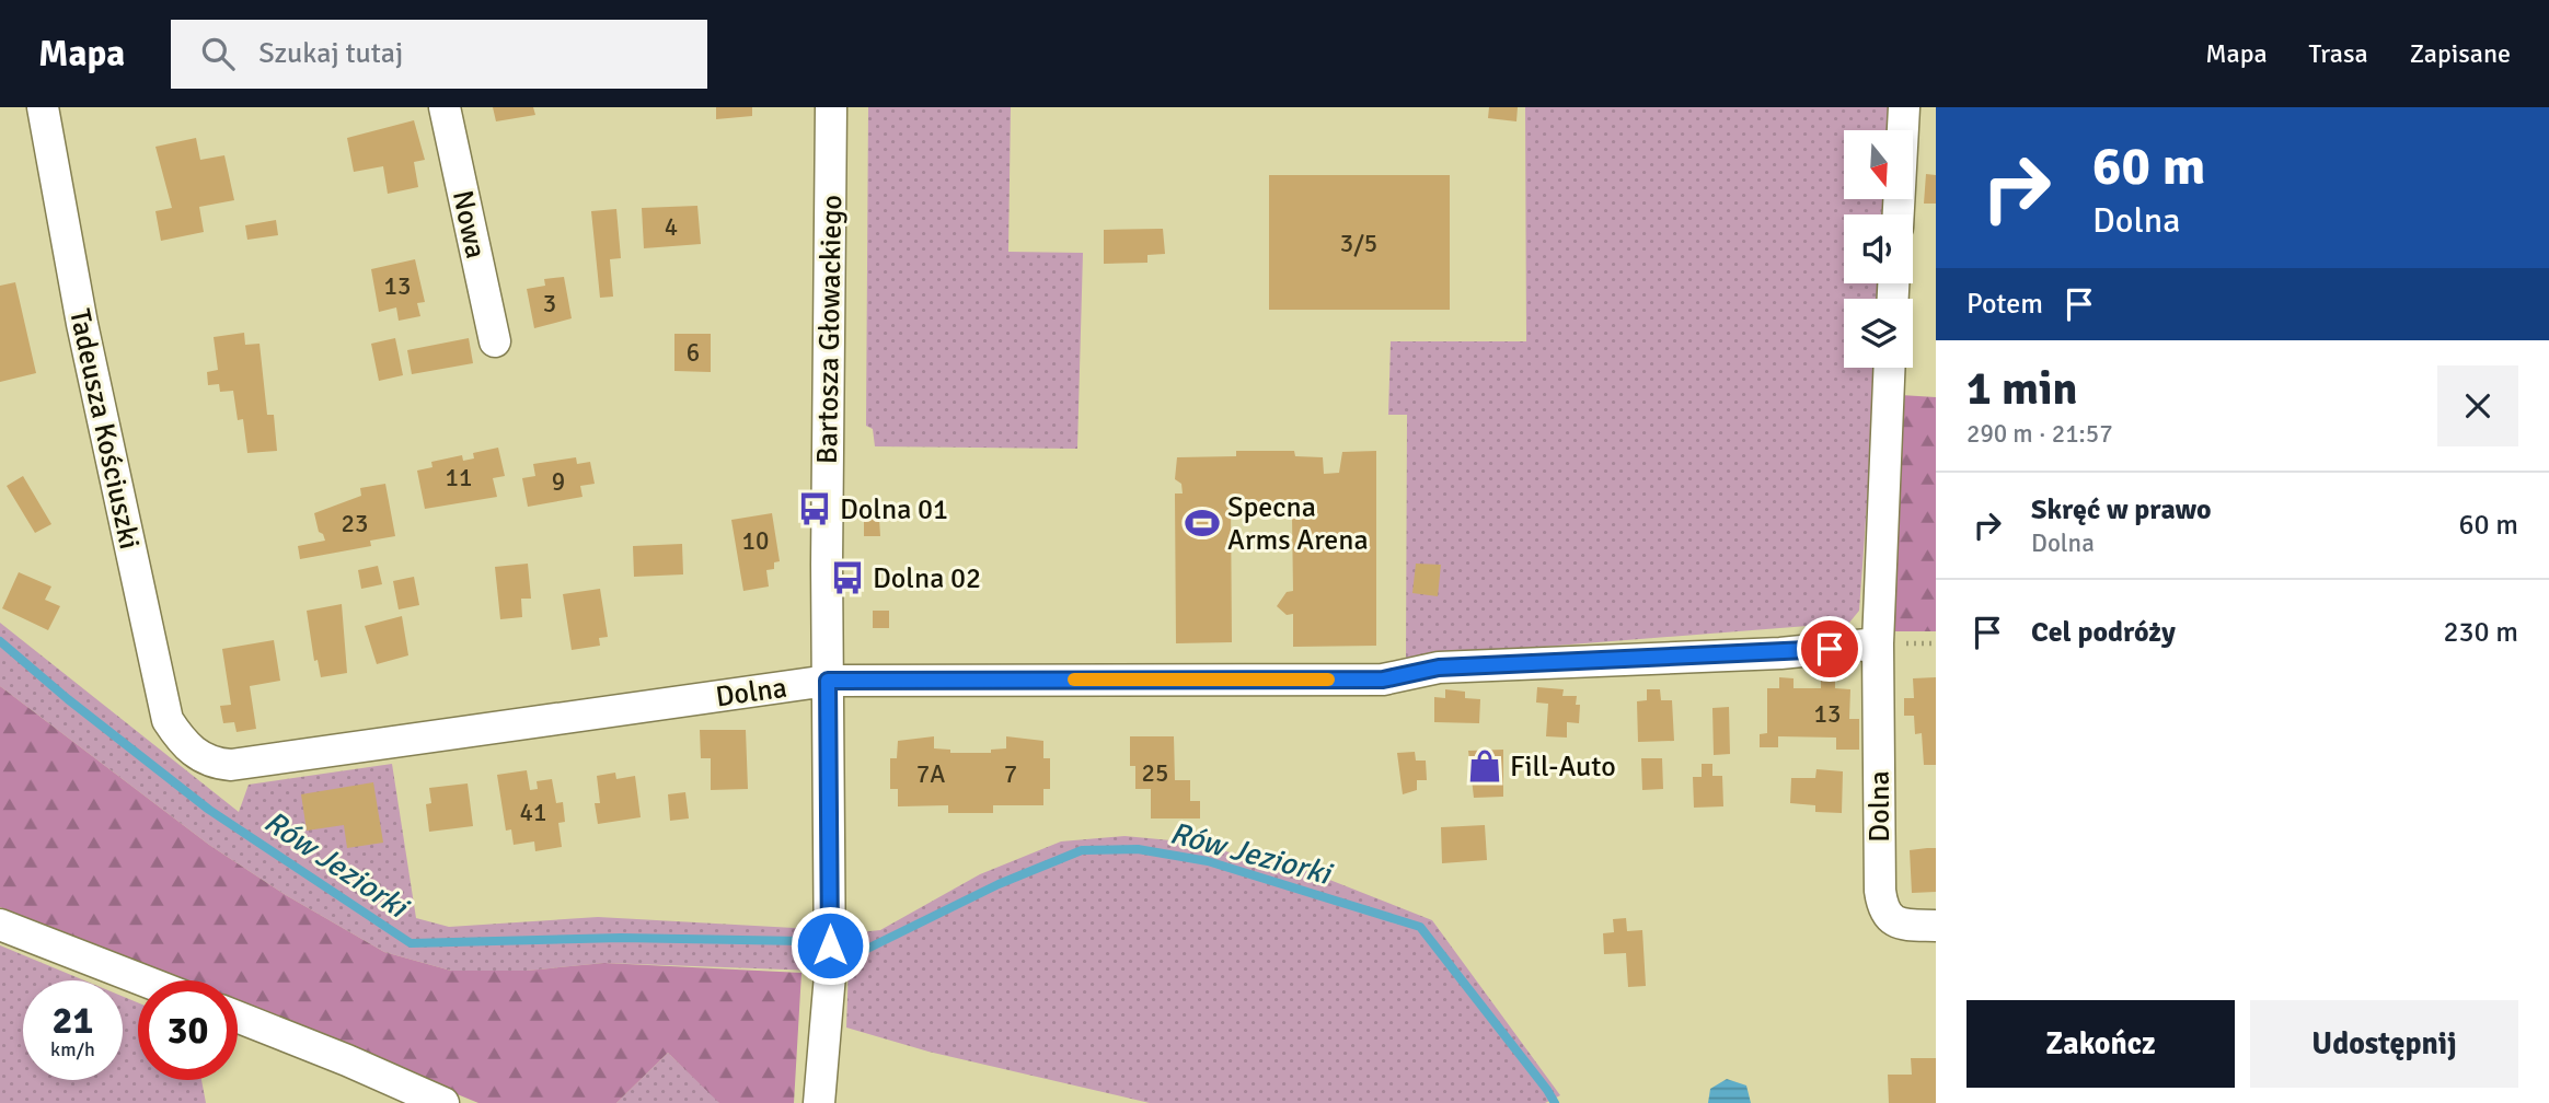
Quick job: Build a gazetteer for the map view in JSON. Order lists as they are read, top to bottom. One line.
{"streets":{"street":["Nowa","Bartosza Głowackiego","Tadeusza Kościuszki","Dolna"]},"crossings":[["Bartosza Głowackiego","Dolna"],["Tadeusza Kościuszki","Dolna"]],"water":["Rów Jeziorki"],"places":{"bus stop":["Dolna 01","Dolna 02"],"sports":["Specna Arms Arena"],"shop":["Fill-Auto"]},"house_numbers":["4","3/5","13","3","6","11","9","23","10","13","25","7A","7","41"],"north":"bottom","page":{"header":"Mapa","search":"Szukaj tutaj","nav":["Mapa","Trasa","Zapisane"],"turn":["60 m","Dolna"],"then":"Potem","heading":["1 min","290 m · 21:57"],"list":[{"name":"Skręć w prawo","note":"Dolna","value":"60 m"},{"name":"Cel podróży","value":"230 m"}],"speed":"21 km/h","limit":"30","buttons":["Zakończ","Udostępnij"]}}
